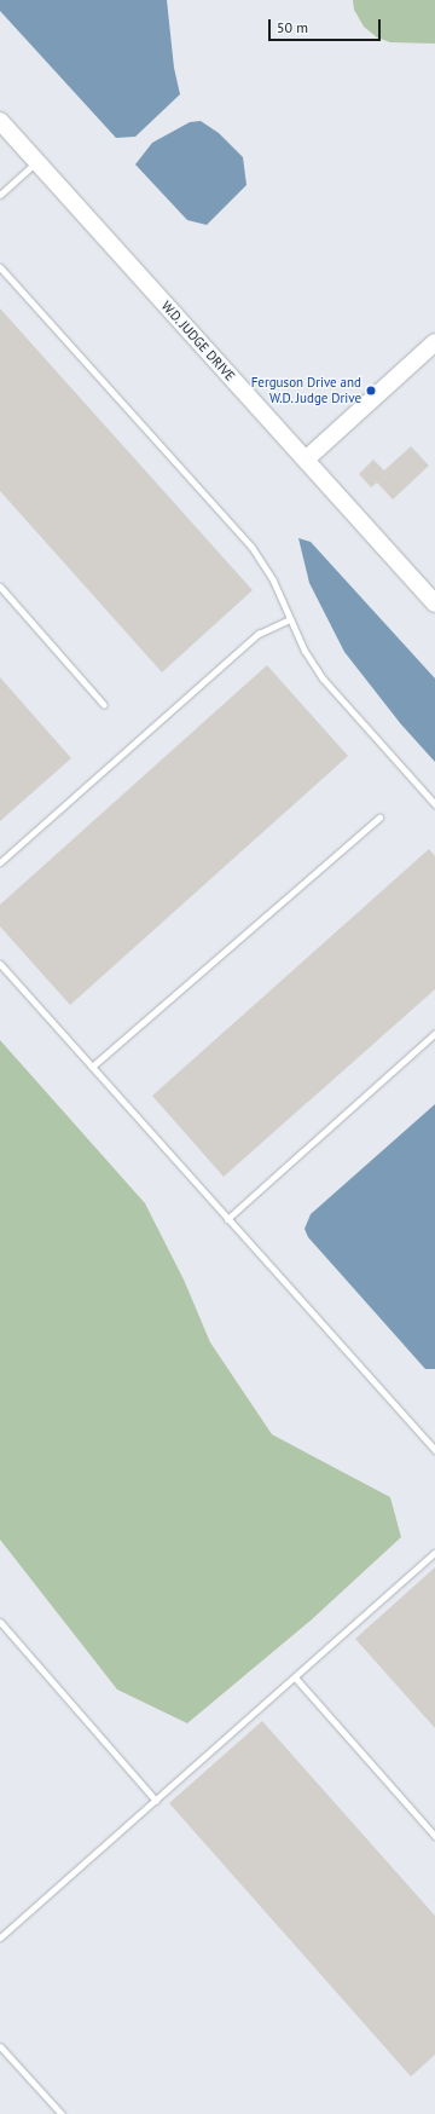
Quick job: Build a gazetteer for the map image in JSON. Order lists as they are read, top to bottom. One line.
{"streets":{"street":["W.D. JUDGE DRIVE"]},"places":["Ferguson Drive and W.D. Judge Drive"],"scale_bar":"50 m"}
